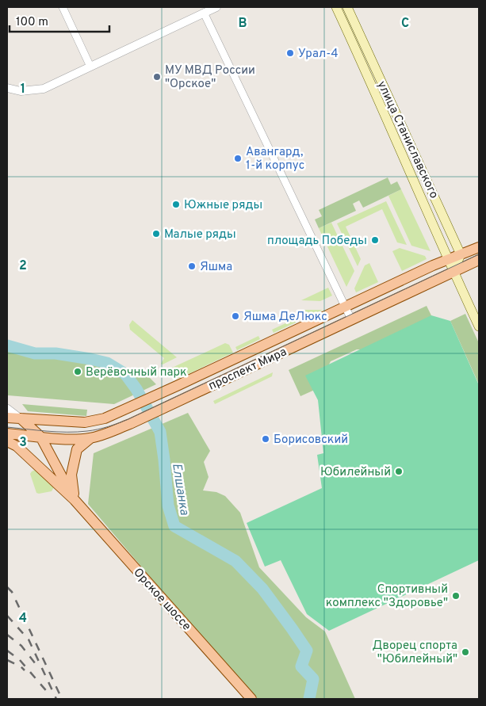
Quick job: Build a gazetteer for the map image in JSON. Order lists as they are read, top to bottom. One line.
{"streets":{"main road":["улица Станиславского","проспект Мира","Орское шоссе"]},"crossings":[["улица Станиславского","проспект Мира"]],"water":["Елшанка"],"places":["Урал-4","МУ МВД России \"Орское\"","Авангард, 1-й корпус","Южные ряды","Малые ряды","площадь Победы","Яшма","Яшма ДеЛюкс","Верёвочный парк","Борисовский","Юбилейный","Спортивный комплекс \"Здоровье\"","Дворец спорта \"Юбилейный\""],"scale_bar":"100 m","grid":{"columns":["B","C"],"rows":["1","2","3","4"]}}
